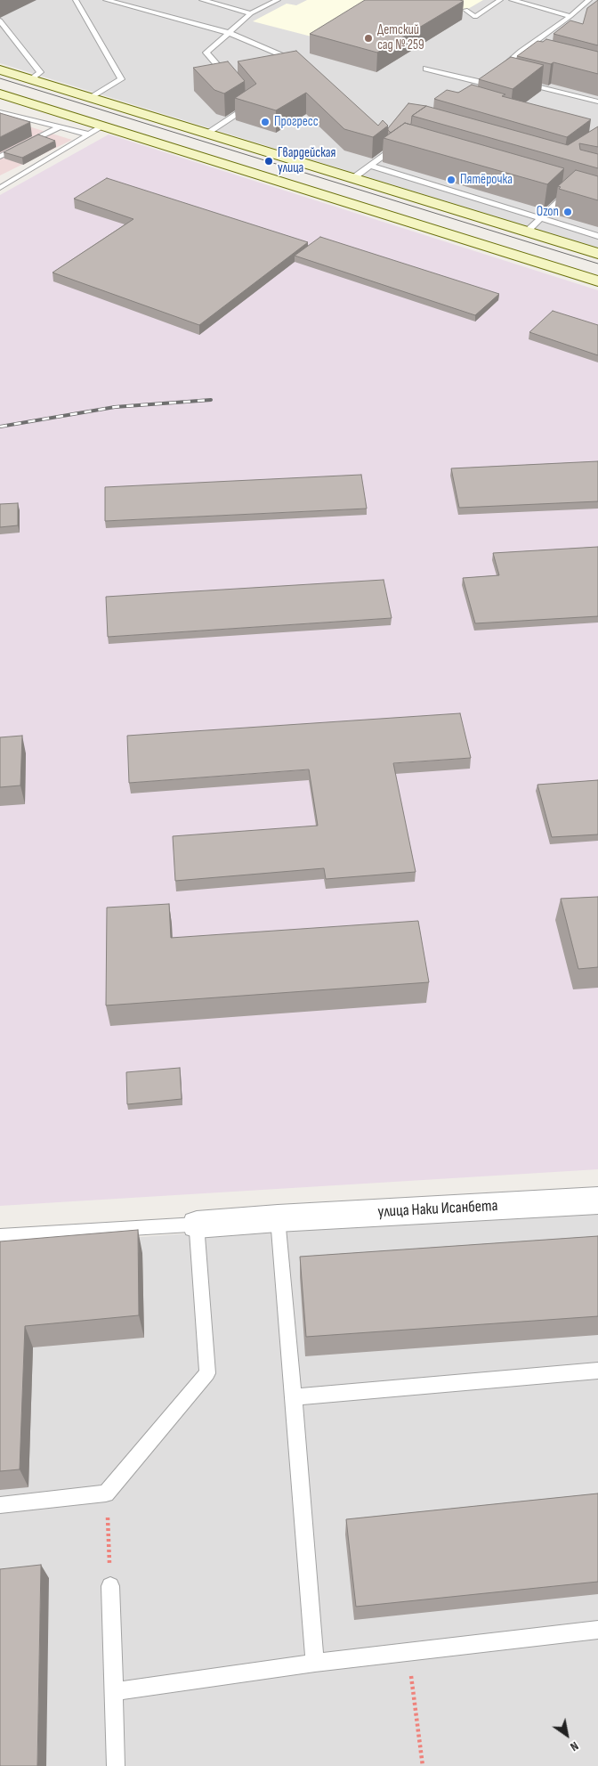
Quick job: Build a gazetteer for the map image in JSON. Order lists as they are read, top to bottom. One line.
{"streets":{"street":["улица Наки Исанбета"]},"places":["Детский сад № 259","Прогресс","Гвардейская улица","Пятёрочка","Ozon"],"north":"bottom right"}
